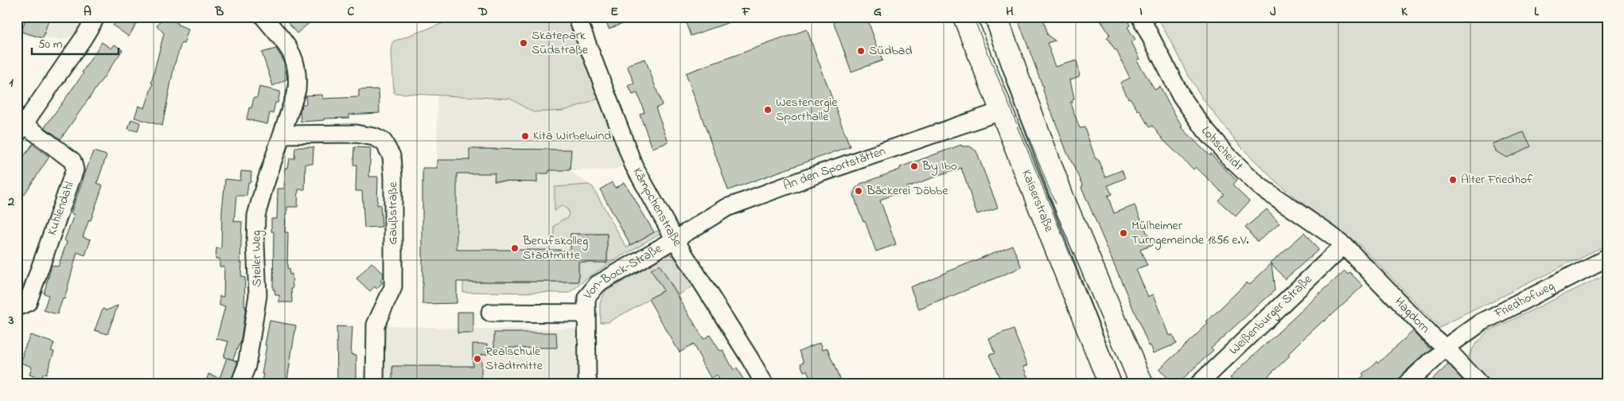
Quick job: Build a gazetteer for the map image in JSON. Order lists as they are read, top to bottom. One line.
{"streets":{"main road":["Kaiserstraße"],"street":["Lohscheidt","An den Sportstätten","Kämpchenstraße","Kuhlendahl","Gaußstraße","Steiler Weg","Von-Bock-Straße","Friedhofweg","Weißenburger Straße","Hagdorn"]},"crossings":[["Lohscheidt","Weißenburger Straße"],["Lohscheidt","Hagdorn"],["An den Sportstätten","Kaiserstraße"],["An den Sportstätten","Kämpchenstraße"],["An den Sportstätten","Von-Bock-Straße"],["Kämpchenstraße","Von-Bock-Straße"],["Gaußstraße","Steiler Weg"],["Friedhofweg","Hagdorn"],["Weißenburger Straße","Hagdorn"]],"places":["Skatepark Südstraße","Südbad","Westenergie Sporthalle","Kita Wirbelwind","By Ibo","Alter Friedhof","Bäckerei Döbbe","Mülheimer Turngemeinde 1856 e.V.","Berufskolleg Stadtmitte","Realschule Stadtmitte"],"scale_bar":"50 m","grid":{"columns":["A","B","C","D","E","F","G","H","I","J","K","L"],"rows":["1","2","3"]}}
